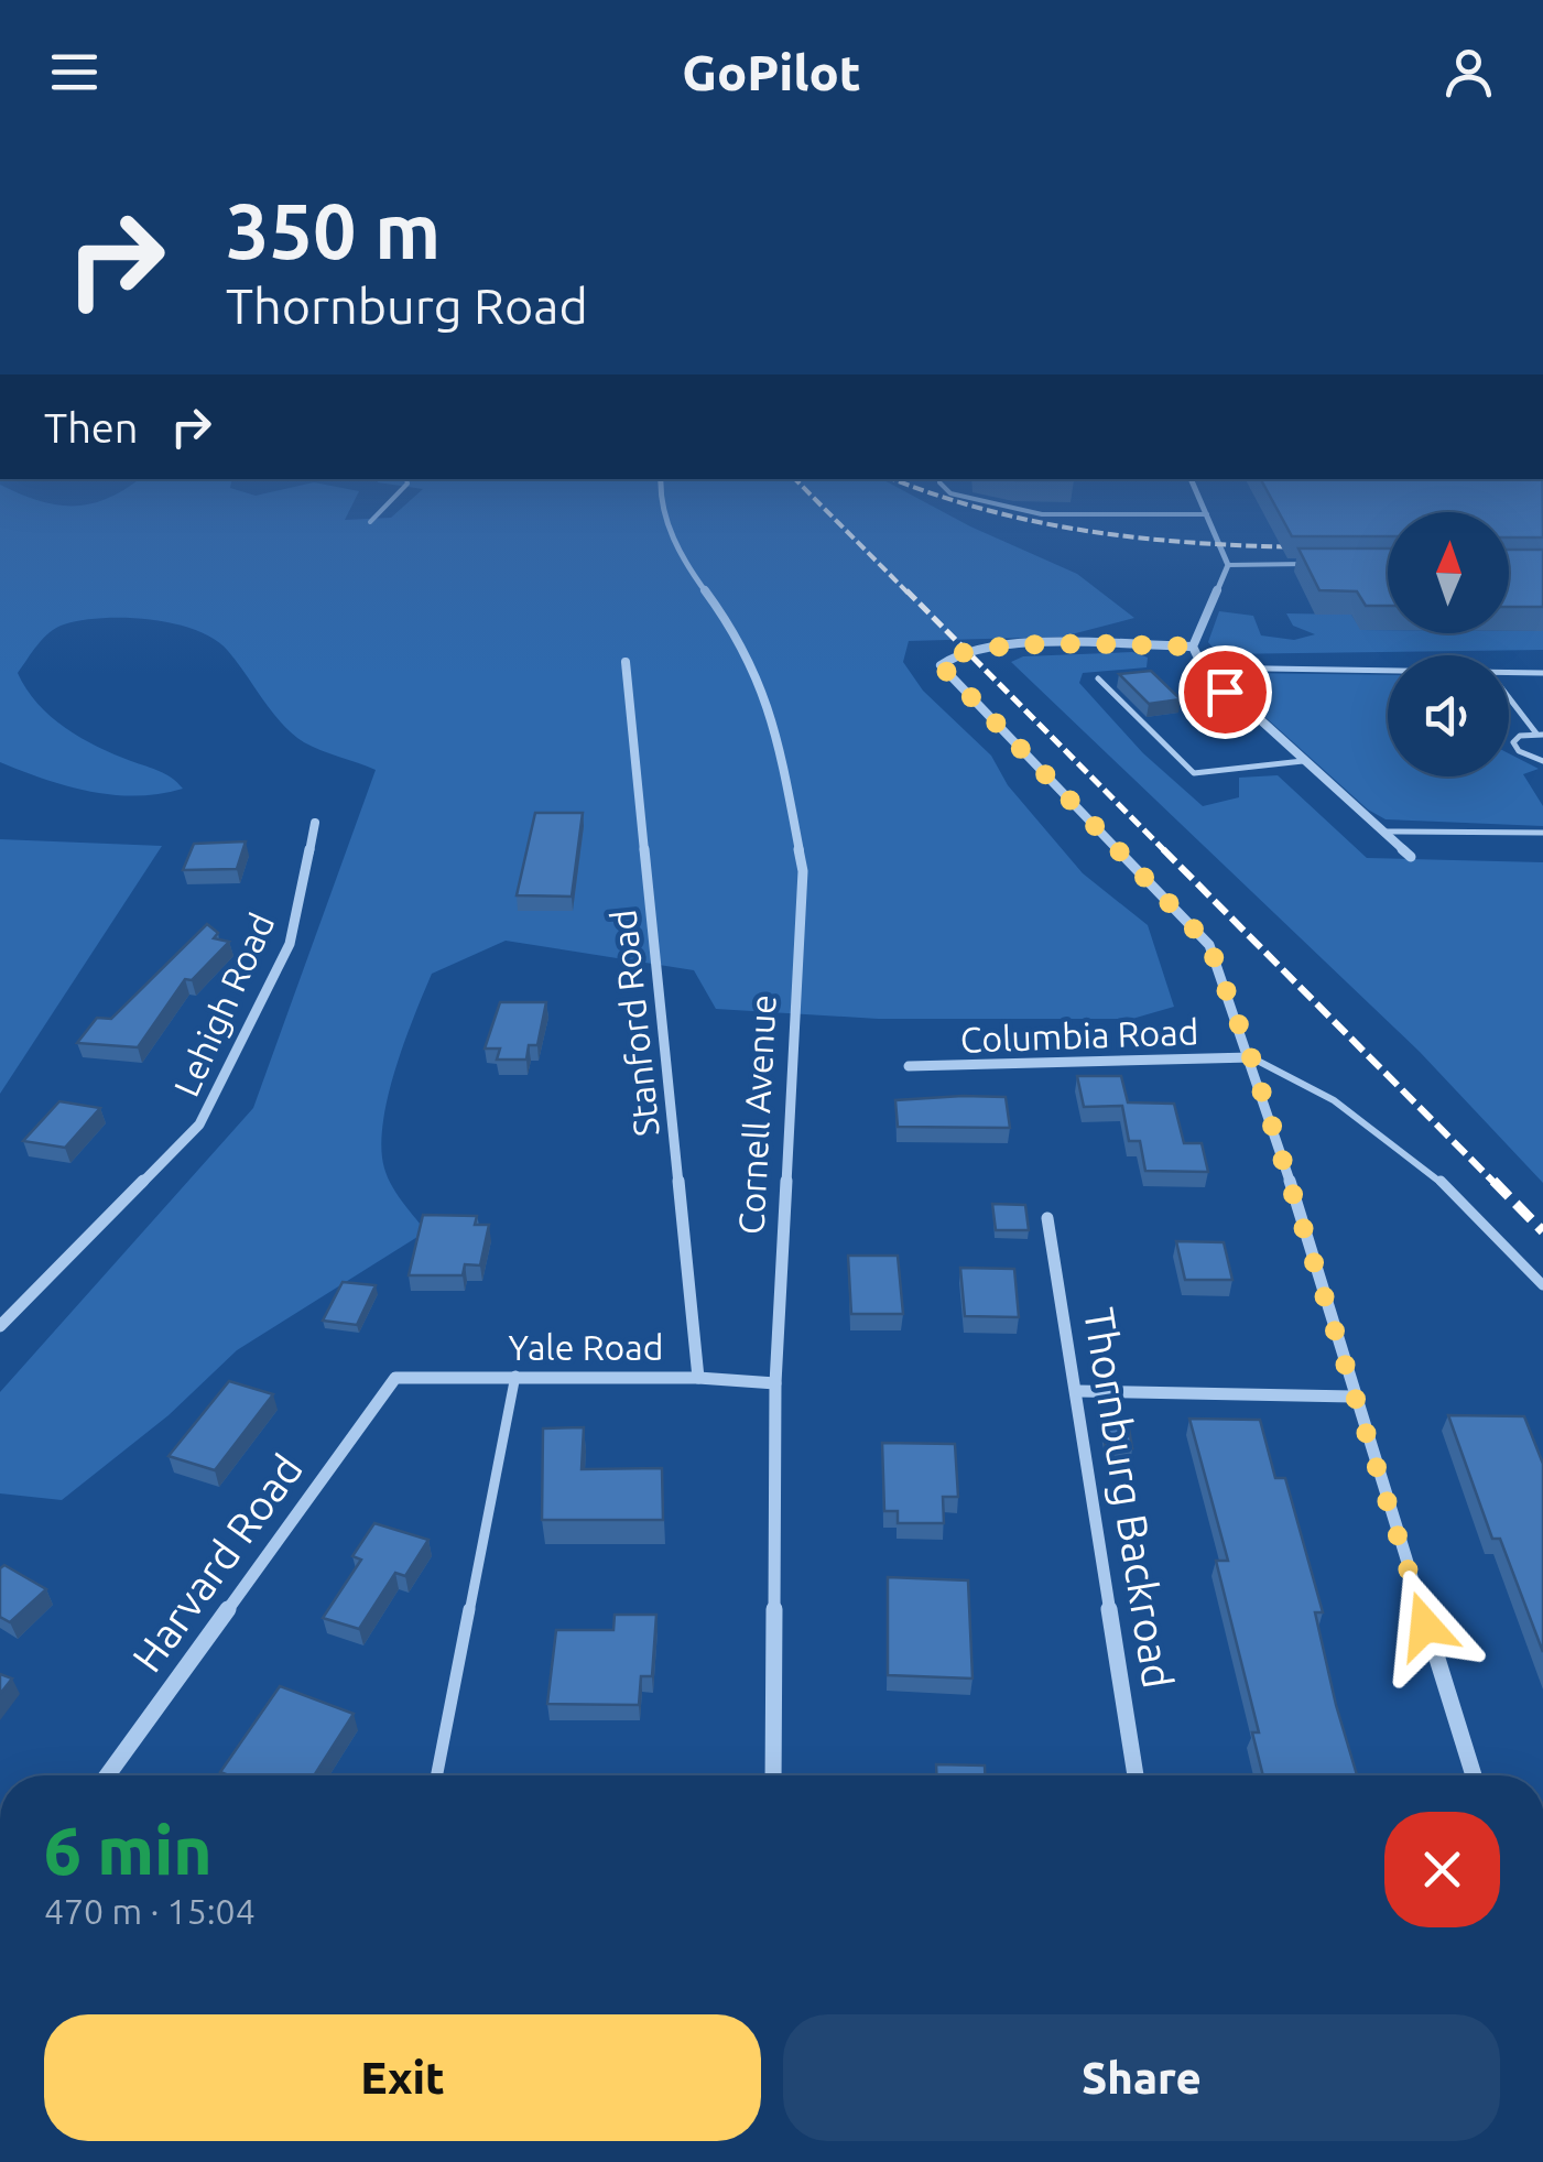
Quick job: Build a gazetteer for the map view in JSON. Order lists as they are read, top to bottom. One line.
{"streets":{"street":["Lehigh Road","Stanford Road","Columbia Road","Cornell Avenue","Yale Road","Thornburg Backroad","Harvard Road"]},"crossings":[["Stanford Road","Yale Road"],["Cornell Avenue","Yale Road"],["Yale Road","Harvard Road"]],"north":"top","page":{"header":"GoPilot","turn":["350 m","Thornburg Road"],"then":"Then","heading":["6 min","470 m · 15:04"],"buttons":["Exit","Share"]}}
